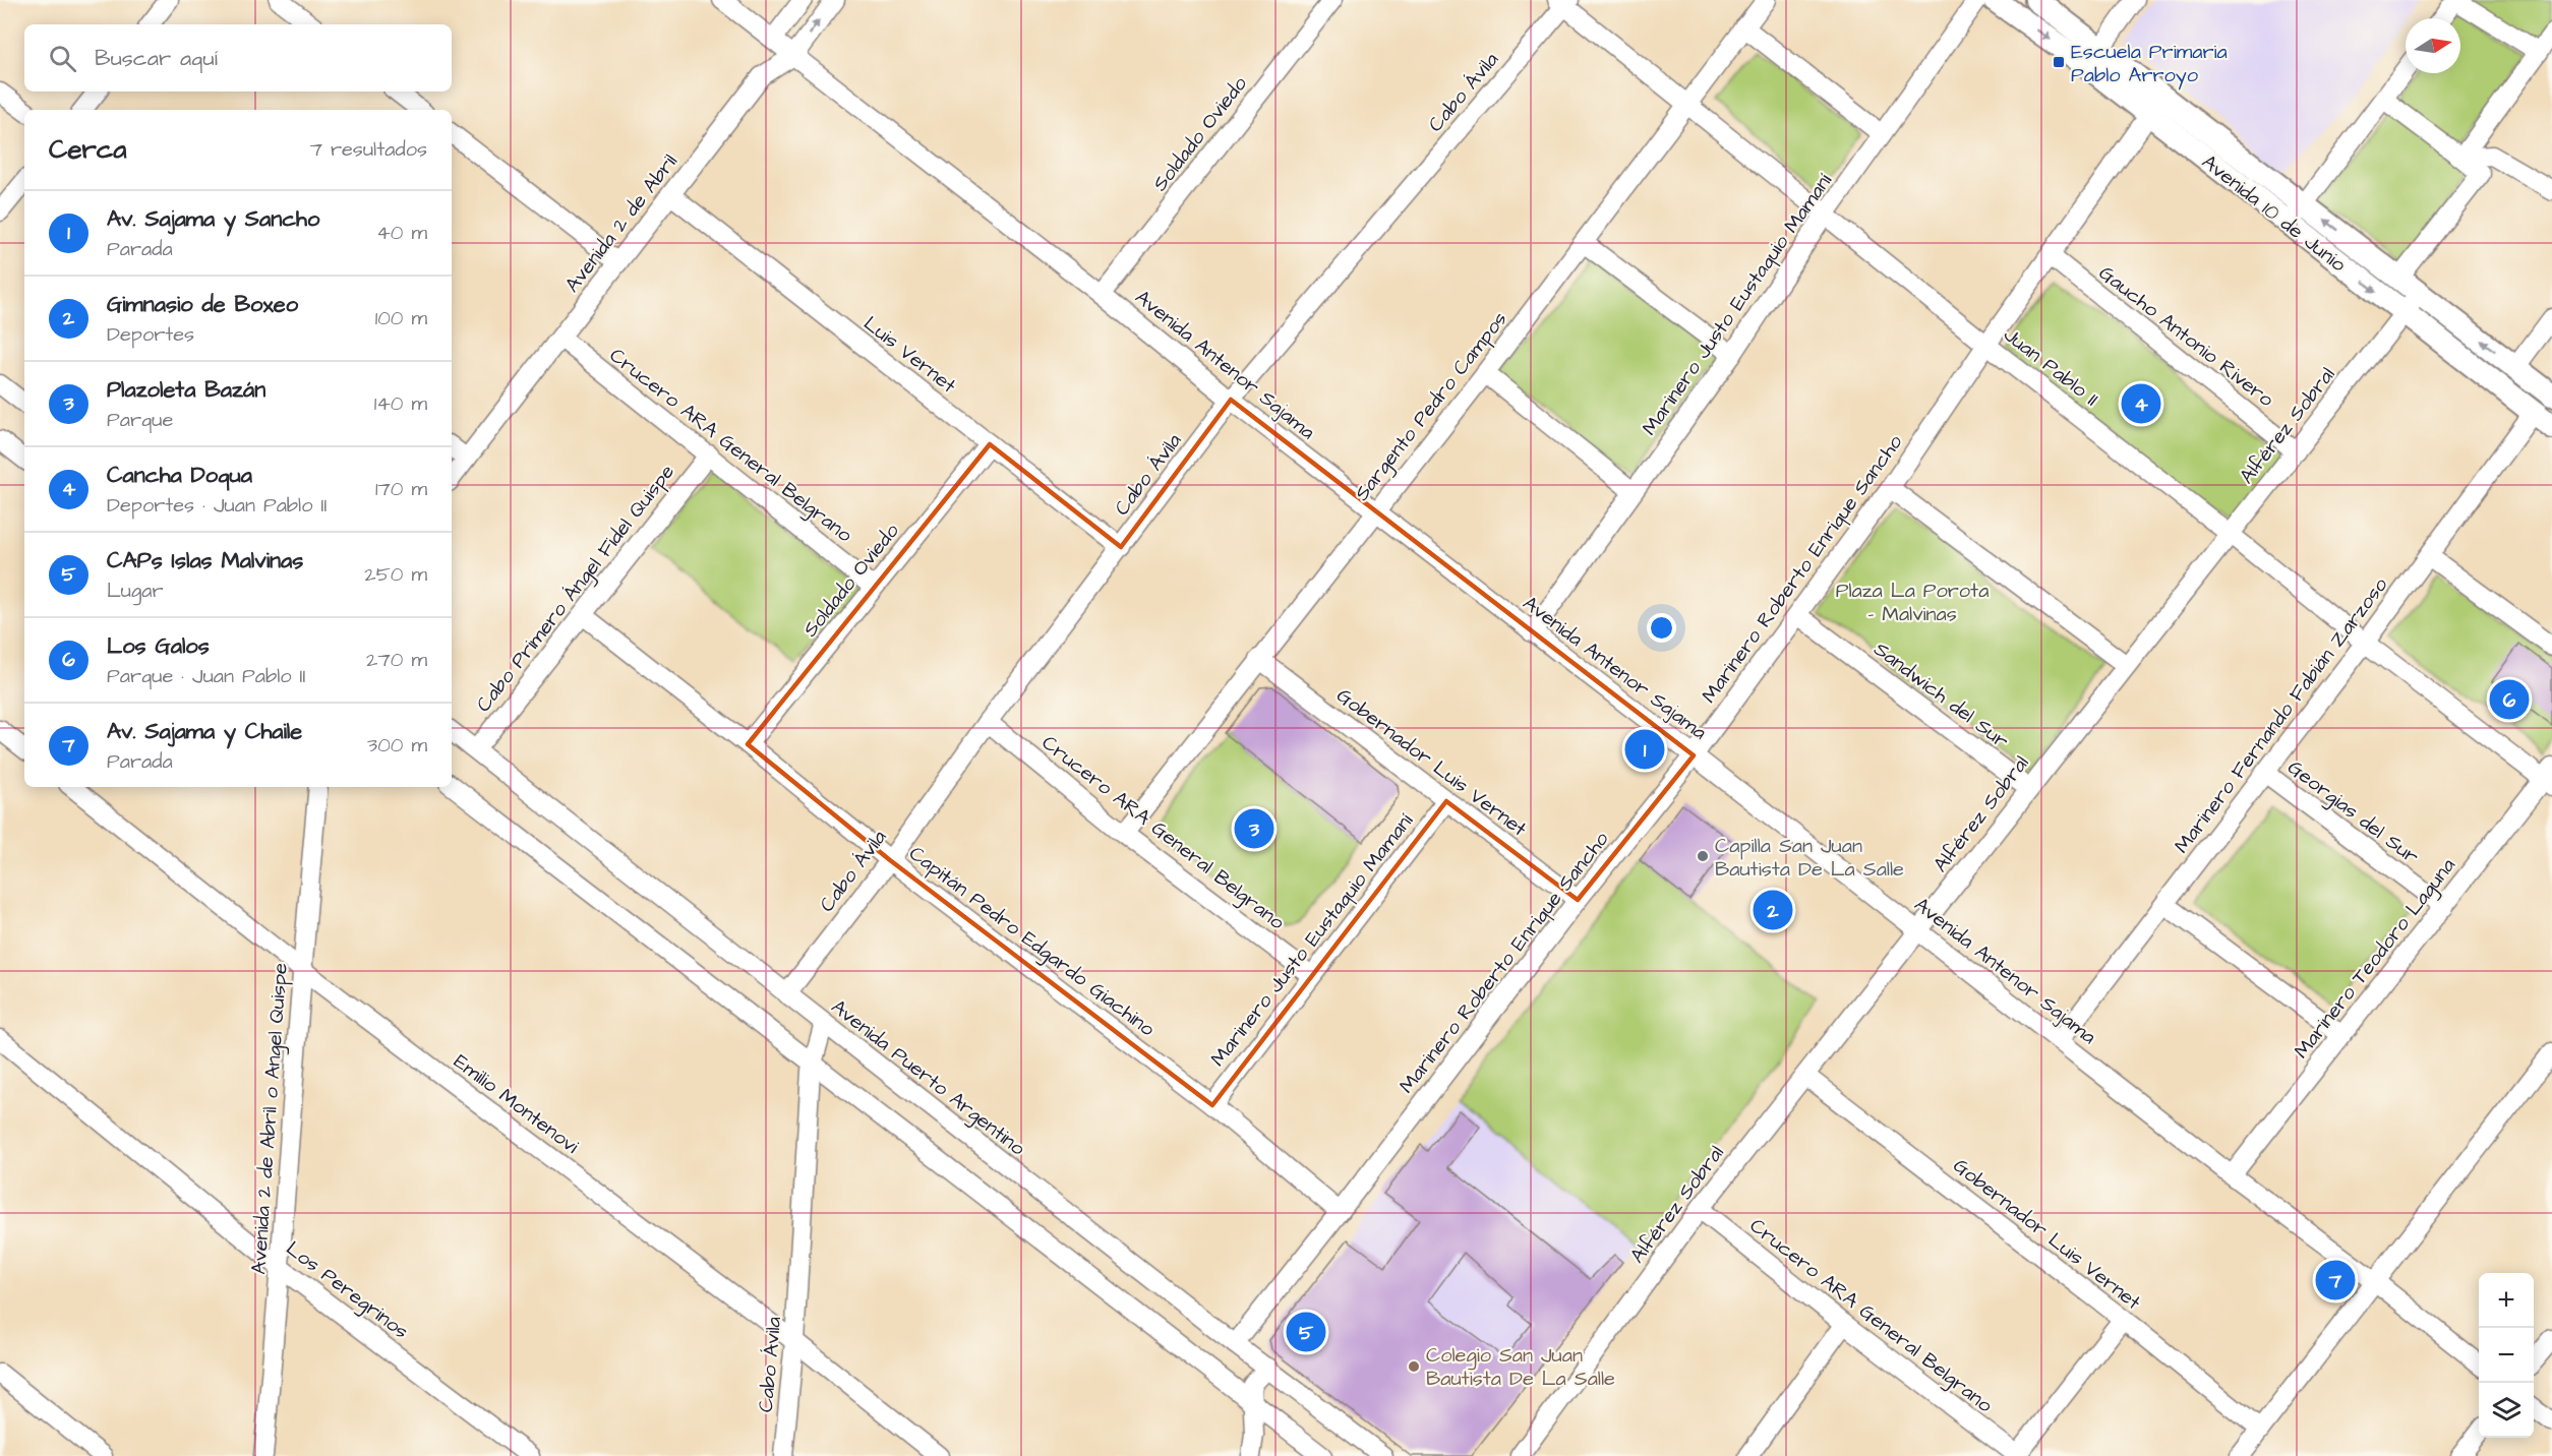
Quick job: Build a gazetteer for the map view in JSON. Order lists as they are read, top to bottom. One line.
{"streets":{"street":["Cabo Ávila","Soldado Oviedo","Avenida 10 de Junio","Avenida 2 de Abril","Marinero Justo Eustaquio Mamaní","Gaucho Antonio Rivero","Luis Vernet","Avenida Antenor Sajama","Juan Pablo II","Sargento Pedro Campos","Alférez Sobral","Crucero ARA General Belgrano","Marinero Roberto Enrique Sancho","Cabo Primero Ángel Fidel Quispe","Sandwich del Sur","Marinero Fernando Fabián Zarzoso","Gobernador Luis Vernet","Georgias del Sur","Capitán Pedro Edgardo Giachino","Marinero Teodoro Laguna","Avenida Puerto Argentino","Emilio Montenovi","Avenida 2 de Abril o Angel Quispe","Los Peregrinos"]},"crossings":[["Cabo Ávila","Luis Vernet"],["Cabo Ávila","Avenida Antenor Sajama"],["Cabo Ávila","Juan Pablo II"],["Cabo Ávila","Crucero ARA General Belgrano"],["Cabo Ávila","Capitán Pedro Edgardo Giachino"],["Cabo Ávila","Avenida Puerto Argentino"],["Cabo Ávila","Emilio Montenovi"],["Soldado Oviedo","Luis Vernet"],["Soldado Oviedo","Avenida Antenor Sajama"],["Soldado Oviedo","Crucero ARA General Belgrano"],["Soldado Oviedo","Capitán Pedro Edgardo Giachino"],["Avenida 10 de Junio","Alférez Sobral"],["Avenida 10 de Junio","Marinero Roberto Enrique Sancho"],["Avenida 10 de Junio","Marinero Fernando Fabián Zarzoso"],["Avenida 2 de Abril","Luis Vernet"],["Avenida 2 de Abril","Avenida Antenor Sajama"],["Avenida 2 de Abril","Crucero ARA General Belgrano"],["Marinero Justo Eustaquio Mamaní","Avenida Antenor Sajama"],["Marinero Justo Eustaquio Mamaní","Juan Pablo II"],["Marinero Justo Eustaquio Mamaní","Crucero ARA General Belgrano"],["Marinero Justo Eustaquio Mamaní","Gobernador Luis Vernet"],["Marinero Justo Eustaquio Mamaní","Capitán Pedro Edgardo Giachino"],["Gaucho Antonio Rivero","Alférez Sobral"],["Gaucho Antonio Rivero","Marinero Roberto Enrique Sancho"],["Avenida Antenor Sajama","Sargento Pedro Campos"],["Avenida Antenor Sajama","Alférez Sobral"],["Avenida Antenor Sajama","Marinero Roberto Enrique Sancho"],["Avenida Antenor Sajama","Marinero Fernando Fabián Zarzoso"],["Avenida Antenor Sajama","Marinero Teodoro Laguna"],["Juan Pablo II","Sargento Pedro Campos"],["Juan Pablo II","Alférez Sobral"],["Juan Pablo II","Marinero Roberto Enrique Sancho"],["Juan Pablo II","Marinero Fernando Fabián Zarzoso"],["Juan Pablo II","Marinero Teodoro Laguna"],["Sargento Pedro Campos","Crucero ARA General Belgrano"],["Sargento Pedro Campos","Gobernador Luis Vernet"],["Alférez Sobral","Crucero ARA General Belgrano"],["Alférez Sobral","Sandwich del Sur"],["Alférez Sobral","Gobernador Luis Vernet"],["Crucero ARA General Belgrano","Cabo Primero Ángel Fidel Quispe"],["Marinero Roberto Enrique Sancho","Sandwich del Sur"],["Marinero Roberto Enrique Sancho","Gobernador Luis Vernet"],["Marinero Roberto Enrique Sancho","Capitán Pedro Edgardo Giachino"],["Marinero Roberto Enrique Sancho","Avenida Puerto Argentino"],["Cabo Primero Ángel Fidel Quispe","Capitán Pedro Edgardo Giachino"],["Cabo Primero Ángel Fidel Quispe","Avenida Puerto Argentino"],["Marinero Fernando Fabián Zarzoso","Georgias del Sur"],["Georgias del Sur","Marinero Teodoro Laguna"],["Emilio Montenovi","Avenida 2 de Abril o Angel Quispe"],["Avenida 2 de Abril o Angel Quispe","Los Peregrinos"]],"parks":["Plaza La Porota - Malvinas"],"places":{"transit":["Escuela Primaria Pablo Arroyo"],"other":["Capilla San Juan Bautista De La Salle","Colegio San Juan Bautista De La Salle"]},"north":"right","page":{"search":"Buscar aquí","heading":["Cerca","7 resultados"],"list":[{"mark":"1","name":"Av. Sajama y Sancho","note":"Parada","value":"40 m"},{"mark":"2","name":"Gimnasio de Boxeo","note":"Deportes","value":"100 m"},{"mark":"3","name":"Plazoleta Bazán","note":"Parque","value":"140 m"},{"mark":"4","name":"Cancha Doqua","note":"Deportes · Juan Pablo II","value":"170 m"},{"mark":"5","name":"CAPs Islas Malvinas","note":"Lugar","value":"250 m"},{"mark":"6","name":"Los Galos","note":"Parque · Juan Pablo II","value":"270 m"},{"mark":"7","name":"Av. Sajama y Chaile","note":"Parada","value":"300 m"}],"pins":["4","6","1","3","2","7","5"],"map_buttons":["+","−"]}}
